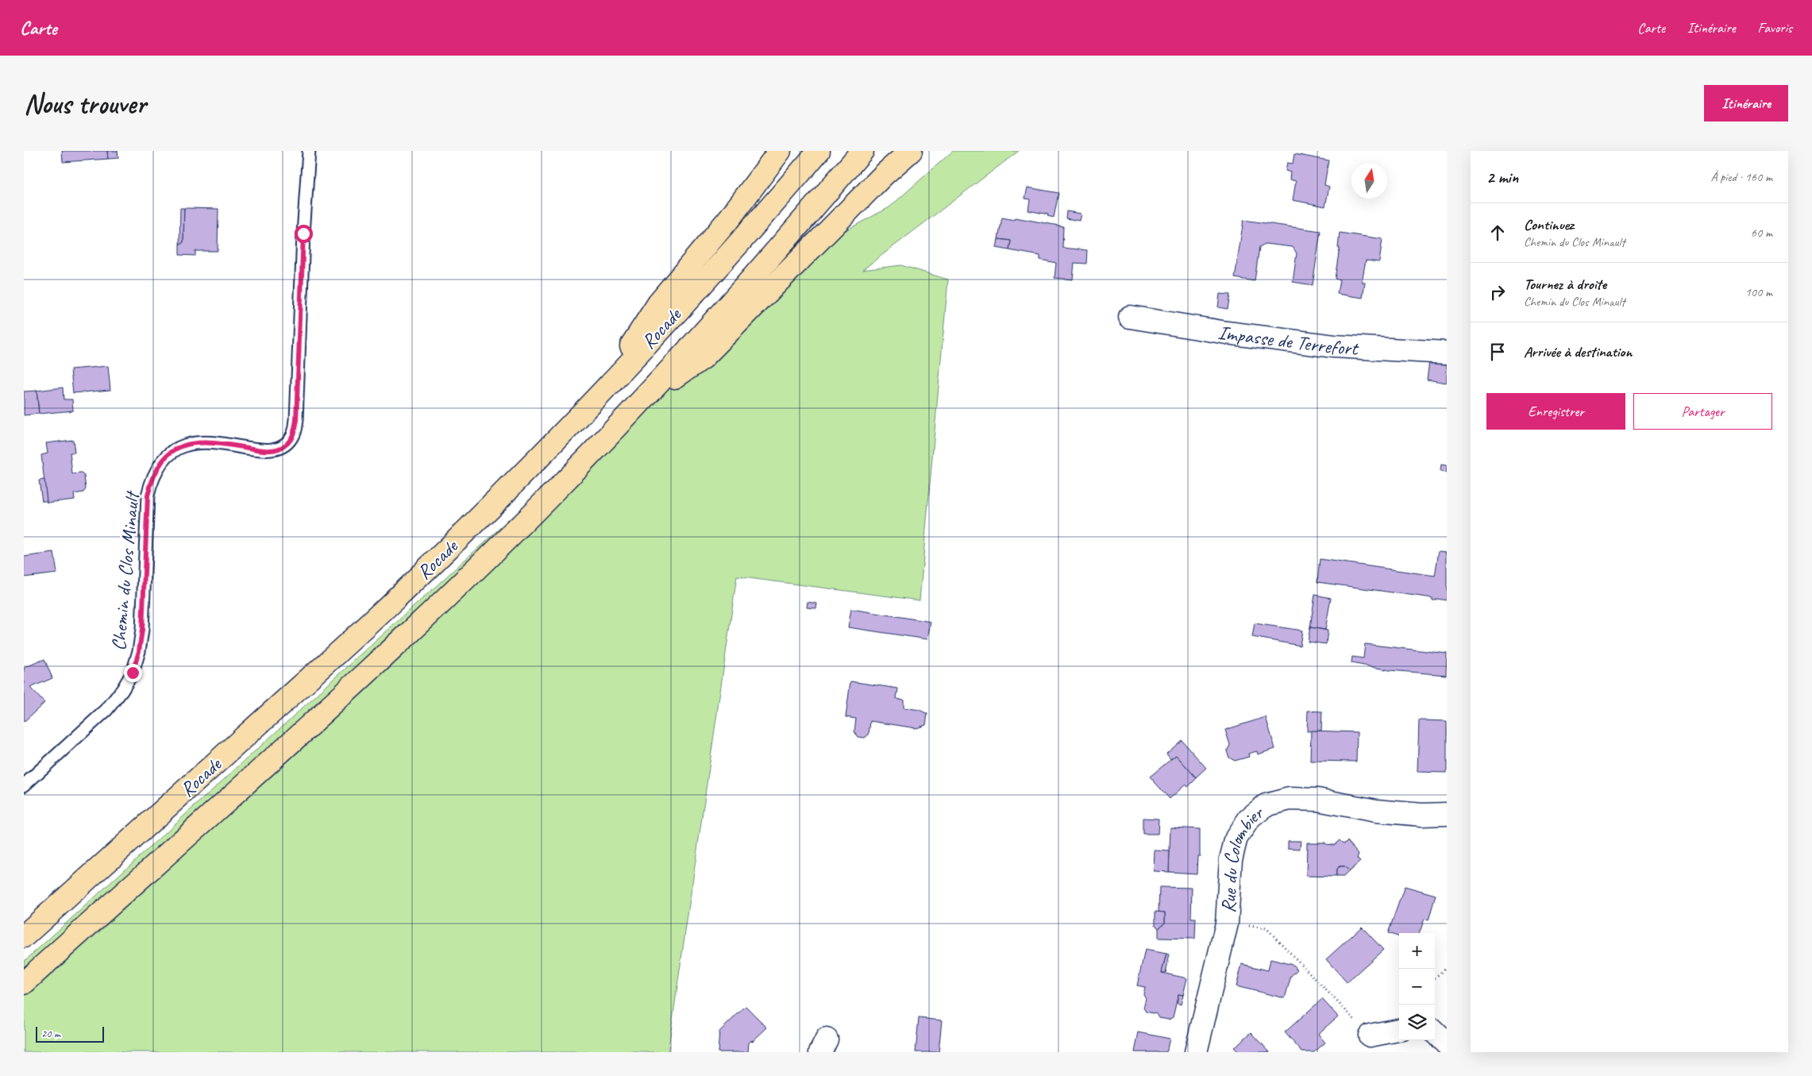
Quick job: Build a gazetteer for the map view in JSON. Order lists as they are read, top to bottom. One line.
{"streets":{"highway":["Rocade"],"street":["Impasse de Terrefort","Rue du Colombier"],"lane":["Chemin du Clos Minault"]},"scale_bar":"20 m","north":"top","page":{"header":"Carte","nav":["Carte","Itinéraire","Favoris"],"buttons":["Itinéraire",["Enregistrer","Partager"]],"title":"Nous trouver","heading":["2 min","À pied · 160 m"],"list":[["Continuez","Chemin du Clos Minault","60 m"],["Tournez à droite","Chemin du Clos Minault","100 m"],"Arrivée à destination"],"map_buttons":["+","−"],"scale":"20 m"}}
